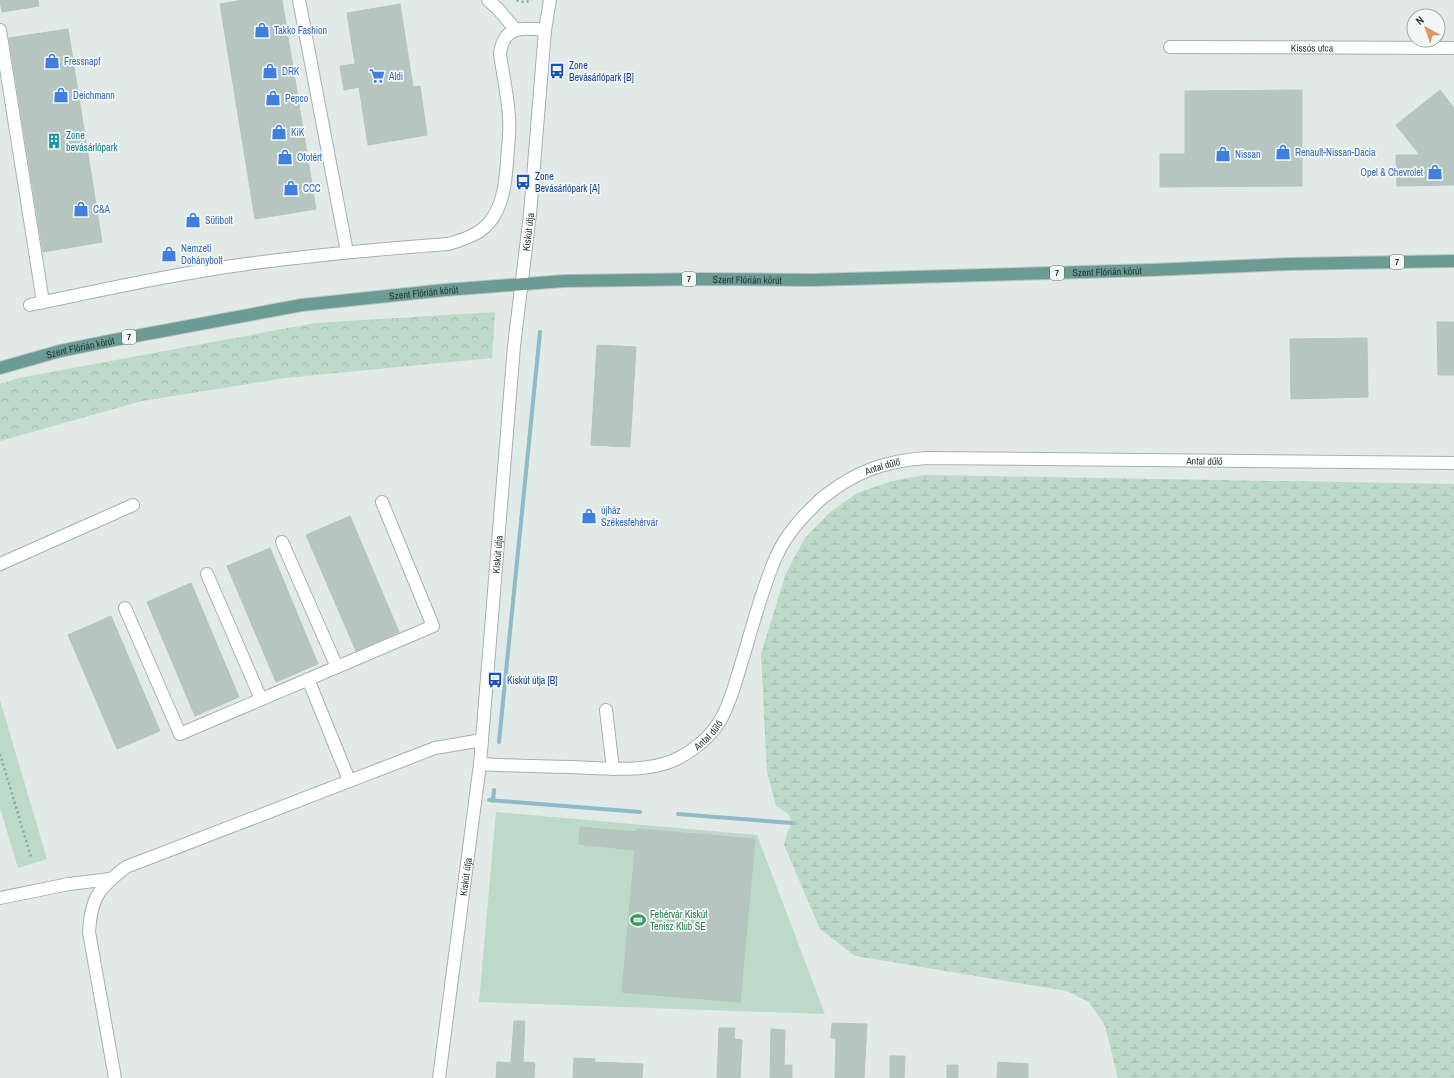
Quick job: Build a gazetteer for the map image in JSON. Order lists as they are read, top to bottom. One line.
{"streets":{"main road":["7","Szent Flórián körút"],"street":["Kissós utca","Kiskút útja","Antal dűlő"]},"crossings":[["Kiskút útja","Szent Flórián körút"],["Kiskút útja","Antal dűlő"]],"places":{"shop":["Takko Fashion","Fressnapf","DRK","Deichmann","Pepco","KiK","Renault-Nissan-Dacia","Nissan","Ofotért","Opel & Chevrolet","CCC","C&A","Sütibolt","Nemzeti Dohánybolt","újház Székesfehérvár"],"bus stop":["Zone Bevásárlópark [B]","Zone Bevásárlópark [A]","Kiskút útja [B]"],"supermarket":["Aldi"],"building":["Zone bevásárlópark"],"sports":["Fehérvár Kiskút Tenisz Klub SE"]},"north":"top left"}
